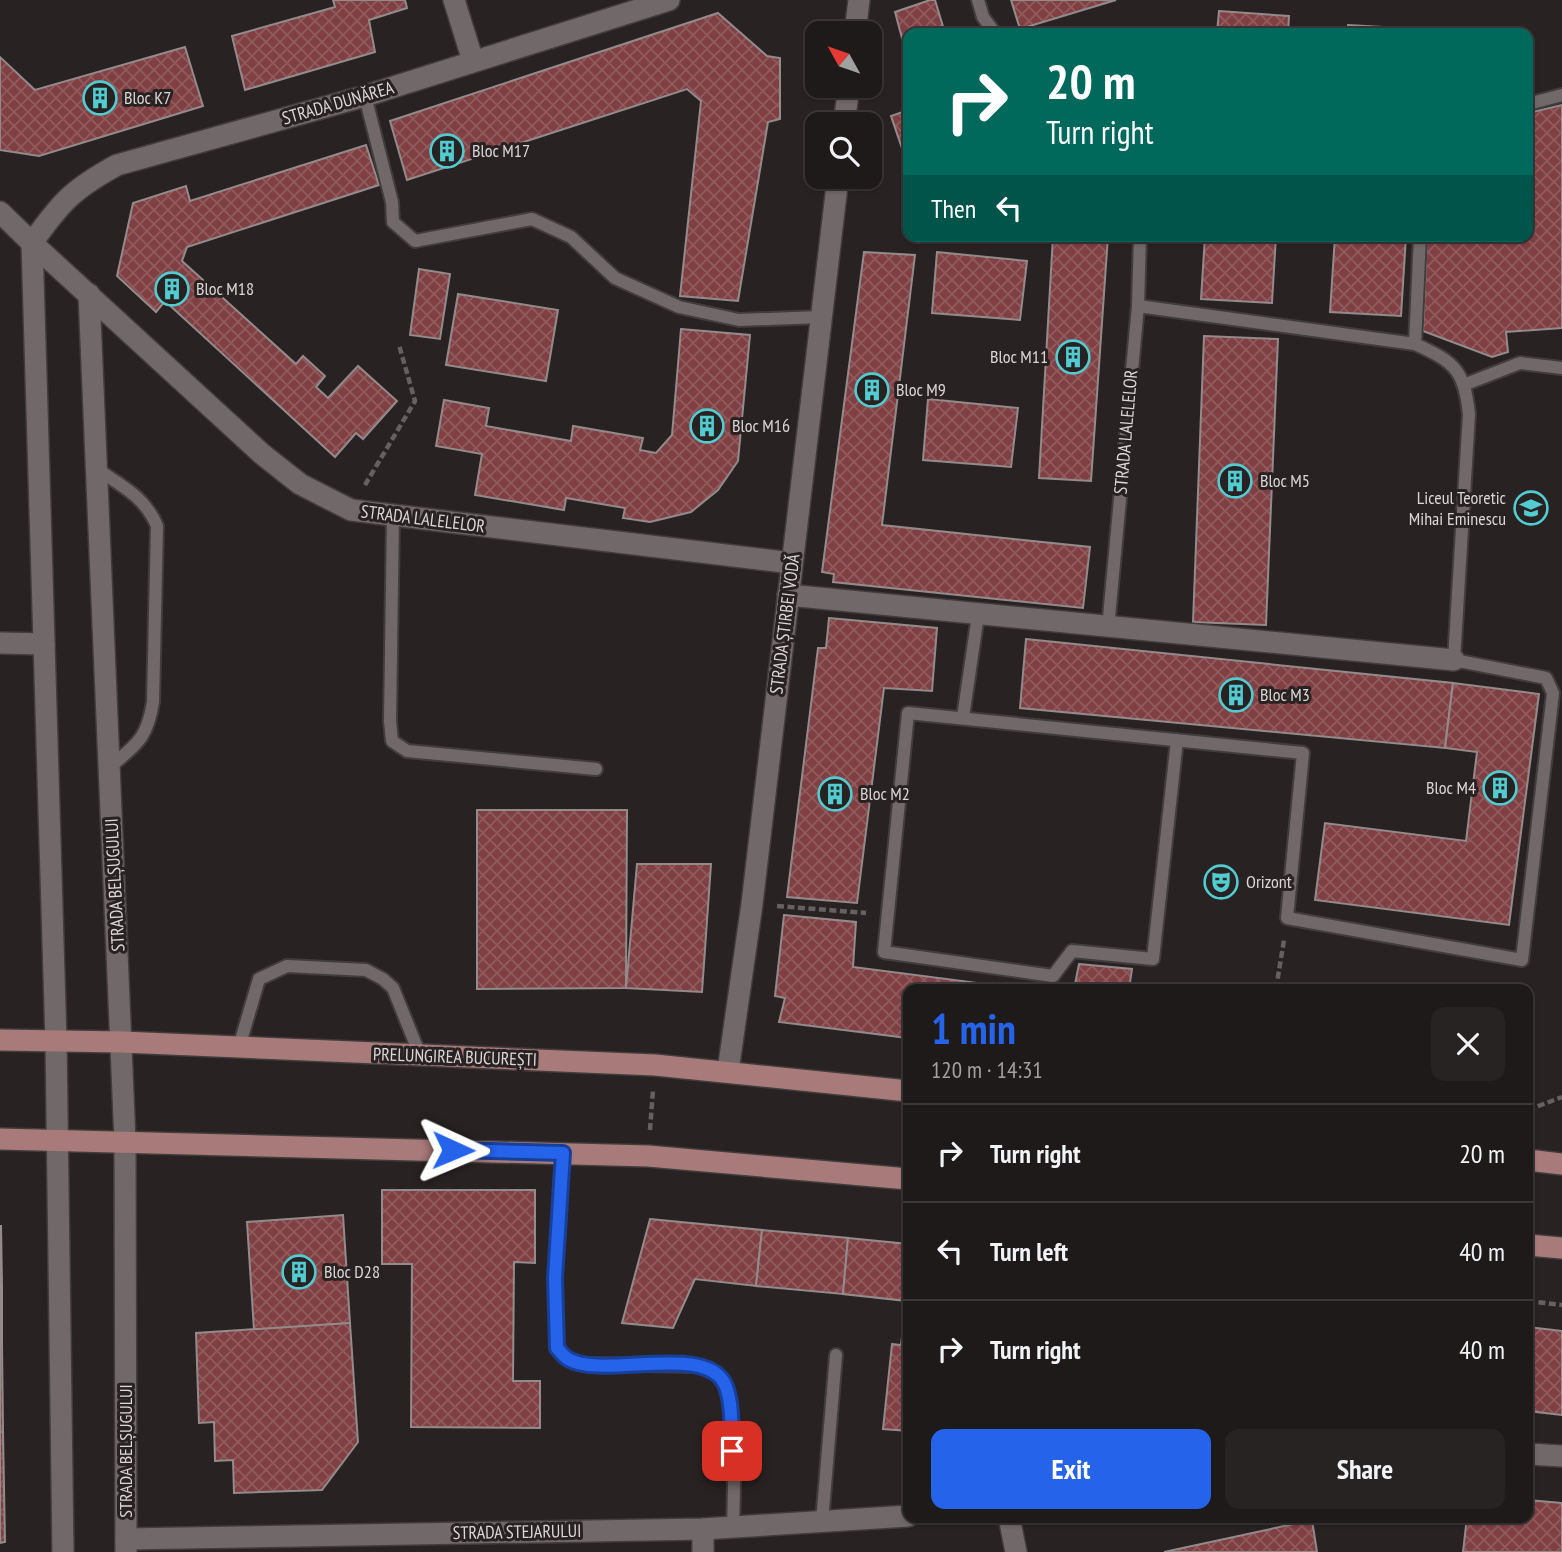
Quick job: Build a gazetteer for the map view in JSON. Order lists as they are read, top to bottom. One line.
{"streets":{"main road":["PRELUNGIREA BUCUREȘTI"],"street":["STRADA DUNĂREA","STRADA LALELELOR","STRADA ȘTIRBEI VODĂ","STRADA BELȘUGULUI","STRADA STEJARULUI"]},"crossings":[["STRADA LALELELOR","STRADA ȘTIRBEI VODĂ"],["STRADA LALELELOR","STRADA BELȘUGULUI"],["STRADA ȘTIRBEI VODĂ","PRELUNGIREA BUCUREȘTI"],["STRADA BELȘUGULUI","PRELUNGIREA BUCUREȘTI"],["STRADA BELȘUGULUI","STRADA STEJARULUI"]],"places":{"building":["Bloc K7","Bloc M17","Bloc M18","Bloc M11","Bloc M9","Bloc M16","Bloc M5","Bloc M3","Bloc M4","Bloc M2","Bloc D28"],"school or university":["Liceul Teoretic Mihai Eminescu"],"theatre":["Orizont"]},"north":"top left","page":{"turn":["20 m","Turn right"],"then":"Then","heading":["1 min","120 m · 14:31"],"list":[{"name":"Turn right","value":"20 m"},{"name":"Turn left","value":"40 m"},{"name":"Turn right","value":"40 m"}],"buttons":["Exit","Share"]}}
